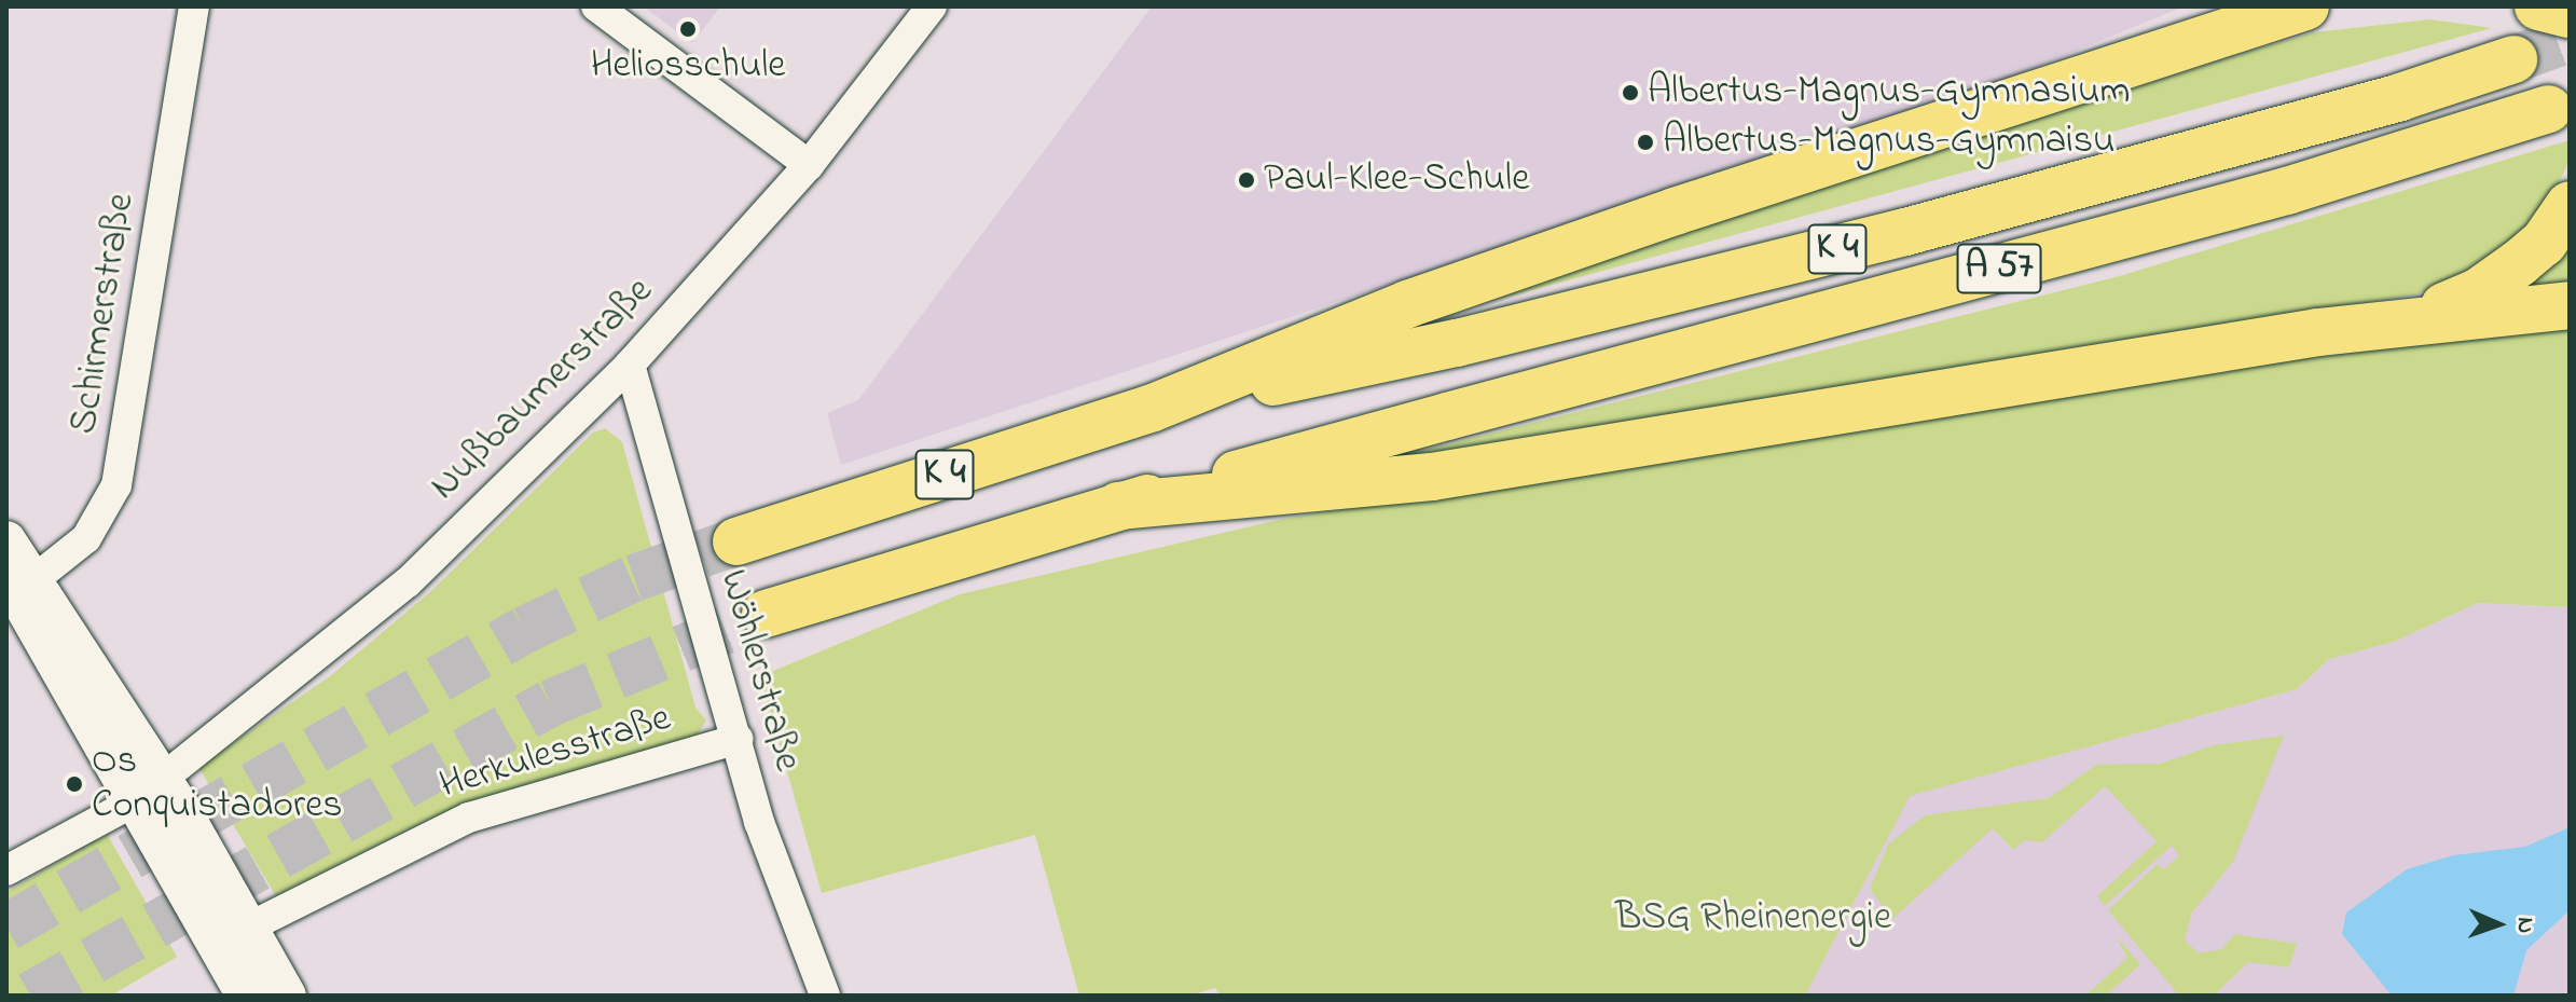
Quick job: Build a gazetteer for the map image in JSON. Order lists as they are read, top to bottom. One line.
{"streets":{"highway":["K 4","A 57"],"street":["Schirmerstraße","Nußbaumerstraße","Wöhlerstraße","Herkulesstraße"]},"crossings":[["K 4","A 57"],["Nußbaumerstraße","Wöhlerstraße"],["Wöhlerstraße","Herkulesstraße"]],"parks":["BSG Rheinenergie"],"places":["Heliosschule","Albertus-Magnus-Gymnasium","Albertus-Magnus-Gymnaisu","Paul-Klee-Schule","Os Conquistadores"],"north":"right"}
